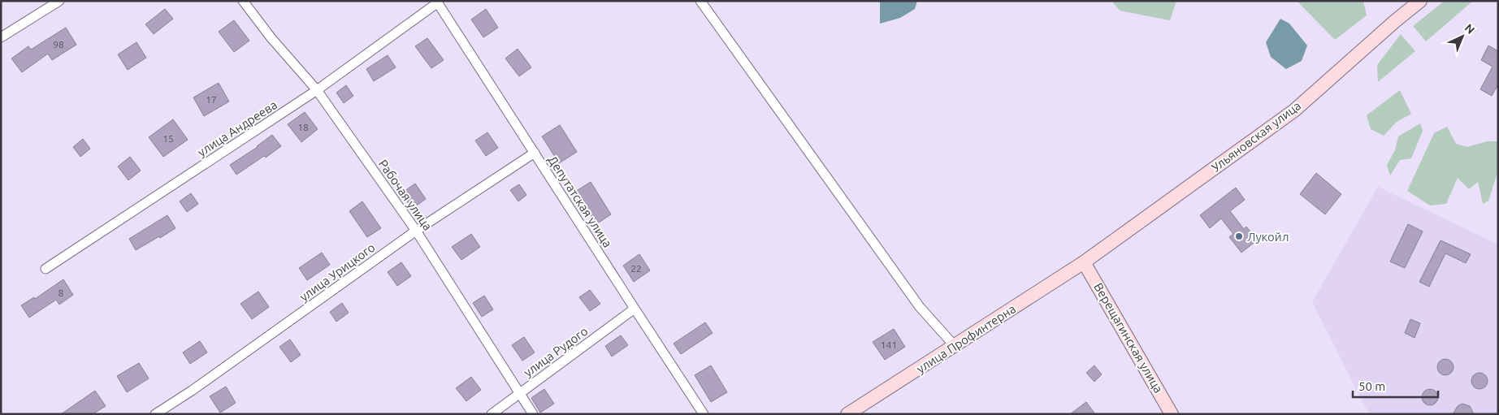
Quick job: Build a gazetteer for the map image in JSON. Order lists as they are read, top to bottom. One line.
{"streets":{"main road":["Ульяновская улица","Верещагинская улица","улица Профинтерна"],"street":["улица Андреева","Рабочая улица","Депутатская улица","улица Урицкого","улица Рудого"]},"crossings":[["улица Андреева","Рабочая улица"],["улица Андреева","Депутатская улица"],["Ульяновская улица","Верещагинская улица"],["Ульяновская улица","улица Профинтерна"],["Рабочая улица","улица Урицкого"],["Рабочая улица","улица Рудого"],["Депутатская улица","улица Урицкого"],["Депутатская улица","улица Рудого"],["Верещагинская улица","улица Профинтерна"]],"places":["Лукойл"],"house_numbers":["98","17","18","15","22","8","141"],"scale_bar":"50 m","north":"top right"}
